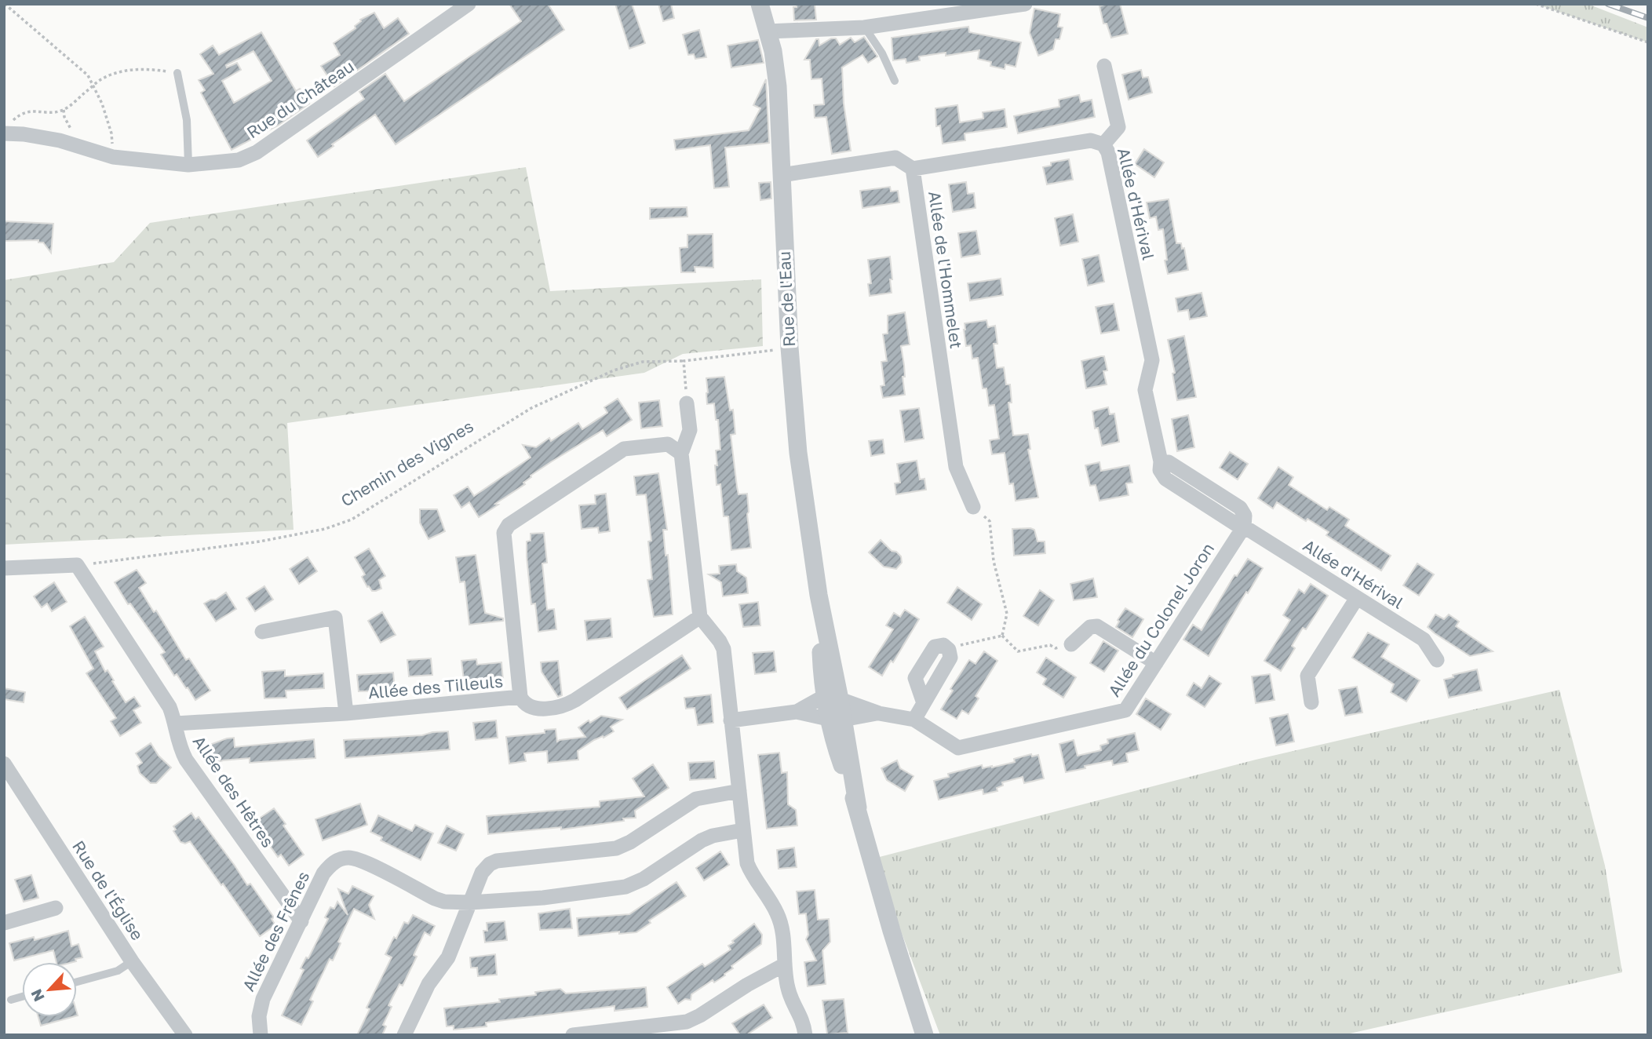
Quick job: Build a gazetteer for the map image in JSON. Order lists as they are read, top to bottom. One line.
{"streets":{"street":["Rue du Château","Allée d'Hérival","Allée de l'Hommelet","Rue de l'Eau","Allée du Colonel Joron","Allée des Tilleuls","Allée des Hêtres","Rue de l'Église","Allée des Frênes"],"path":["Chemin des Vignes"]},"crossings":[["Allée d'Hérival","Allée de l'Hommelet"],["Allée d'Hérival","Allée du Colonel Joron"],["Rue de l'Eau","Chemin des Vignes"],["Rue de l'Eau","Allée du Colonel Joron"],["Chemin des Vignes","Allée des Hêtres"],["Allée des Tilleuls","Allée des Hêtres"],["Allée des Hêtres","Allée des Frênes"]],"north":"bottom left"}
